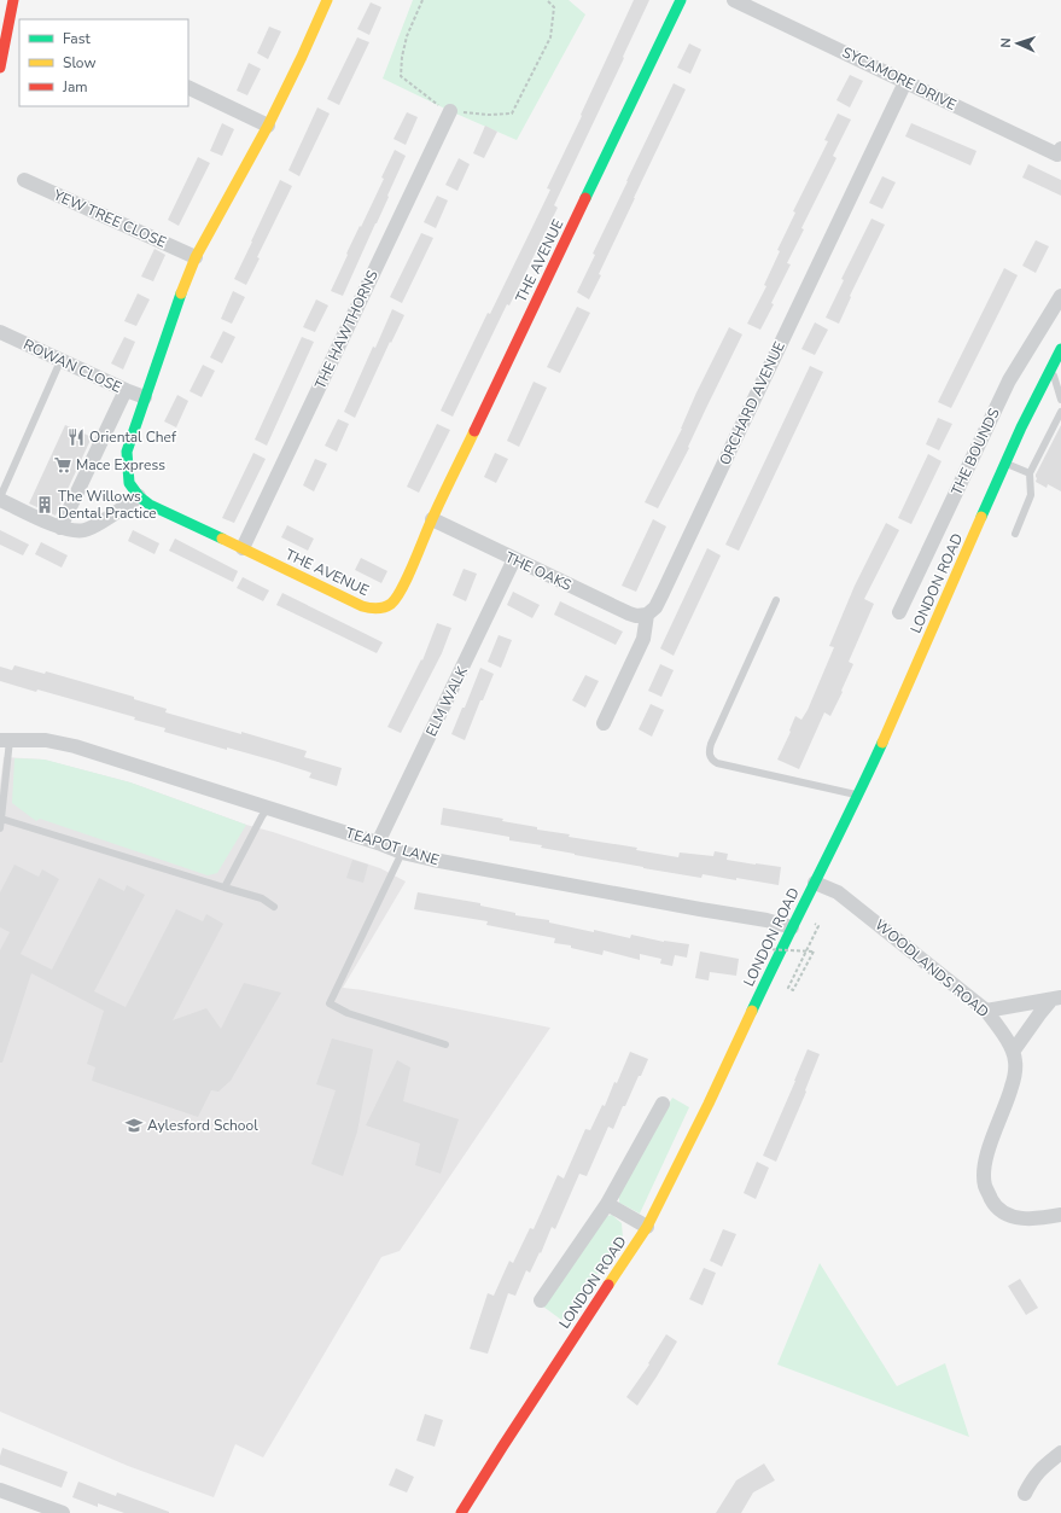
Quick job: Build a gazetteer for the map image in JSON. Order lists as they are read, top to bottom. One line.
{"streets":{"main road":["THE AVENUE","LONDON ROAD"],"street":["SYCAMORE DRIVE","YEW TREE CLOSE","THE HAWTHORNS","ROWAN CLOSE","ORCHARD AVENUE","THE BOUNDS","THE OAKS","ELM WALK","TEAPOT LANE","WOODLANDS ROAD"]},"crossings":[["SYCAMORE DRIVE","ORCHARD AVENUE"],["THE AVENUE","THE HAWTHORNS"],["THE AVENUE","THE OAKS"],["ORCHARD AVENUE","THE OAKS"],["THE OAKS","ELM WALK"],["LONDON ROAD","TEAPOT LANE"],["LONDON ROAD","WOODLANDS ROAD"],["ELM WALK","TEAPOT LANE"]],"places":{"restaurant":["Oriental Chef"],"supermarket":["Mace Express"],"building":["The Willows Dental Practice"],"school or university":["Aylesford School"]},"legend":["Fast","Slow","Jam"],"north":"left"}
